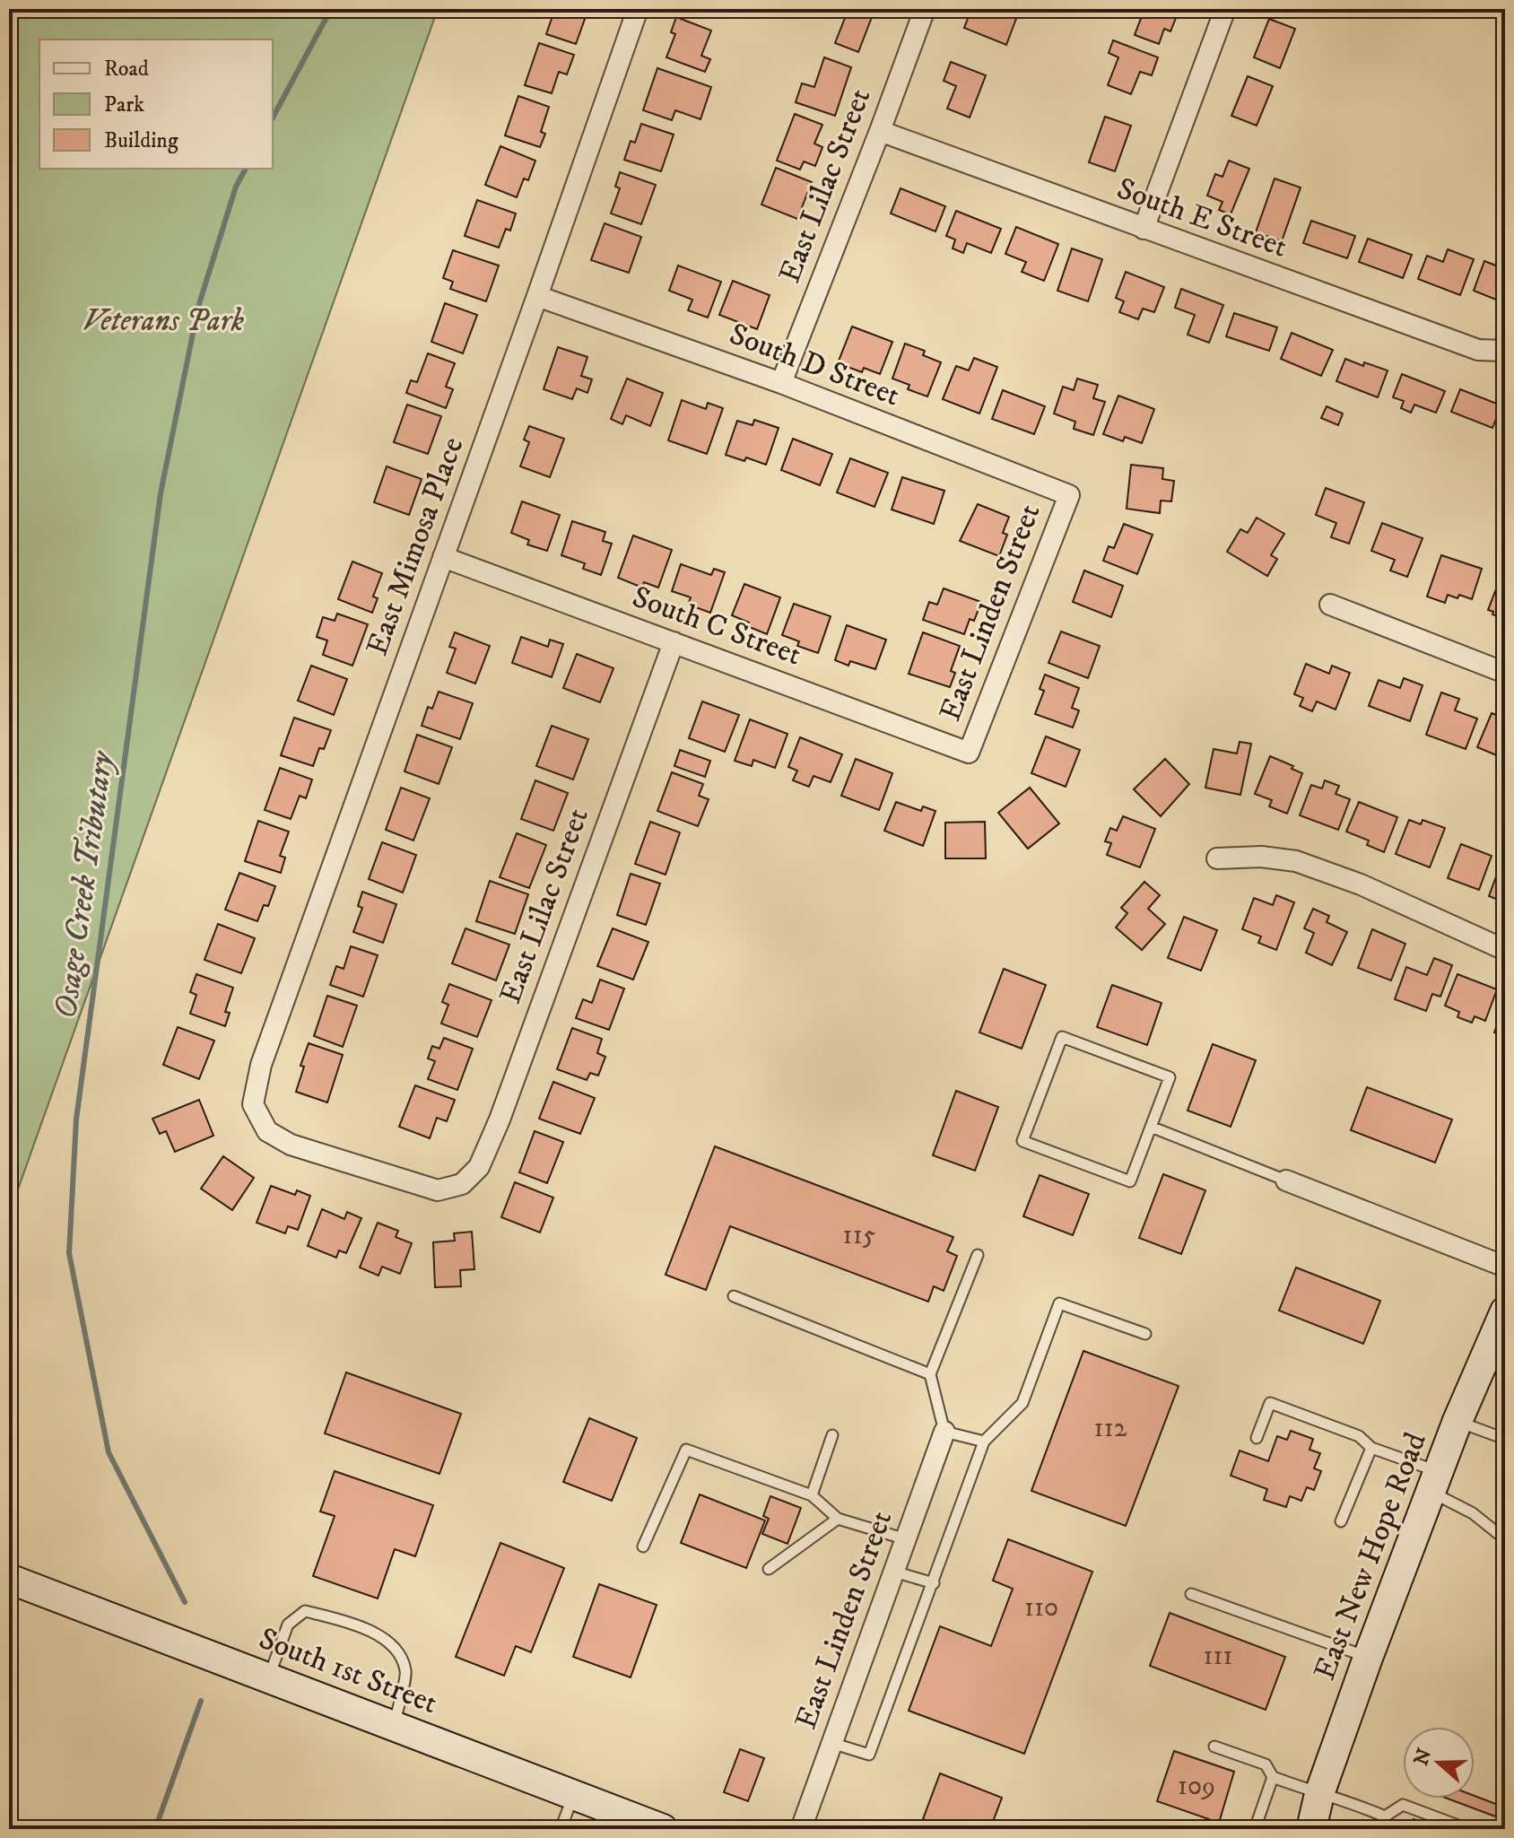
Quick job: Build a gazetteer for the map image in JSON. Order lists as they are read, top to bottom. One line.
{"streets":{"street":["East Lilac Street","South E Street","South D Street","East Mimosa Place","East Linden Street","South C Street","East New Hope Road","South 1st Street"]},"crossings":[["East Lilac Street","South E Street"],["East Lilac Street","South D Street"],["East Lilac Street","East Mimosa Place"],["East Lilac Street","South C Street"],["South D Street","East Mimosa Place"],["South D Street","East Linden Street"],["East Mimosa Place","South C Street"],["East Linden Street","South C Street"]],"water":["Osage Creek Tributary"],"parks":["Veterans Park"],"house_numbers":["115","112","110","111","109"],"legend":["Road","Park","Building"],"north":"left"}
